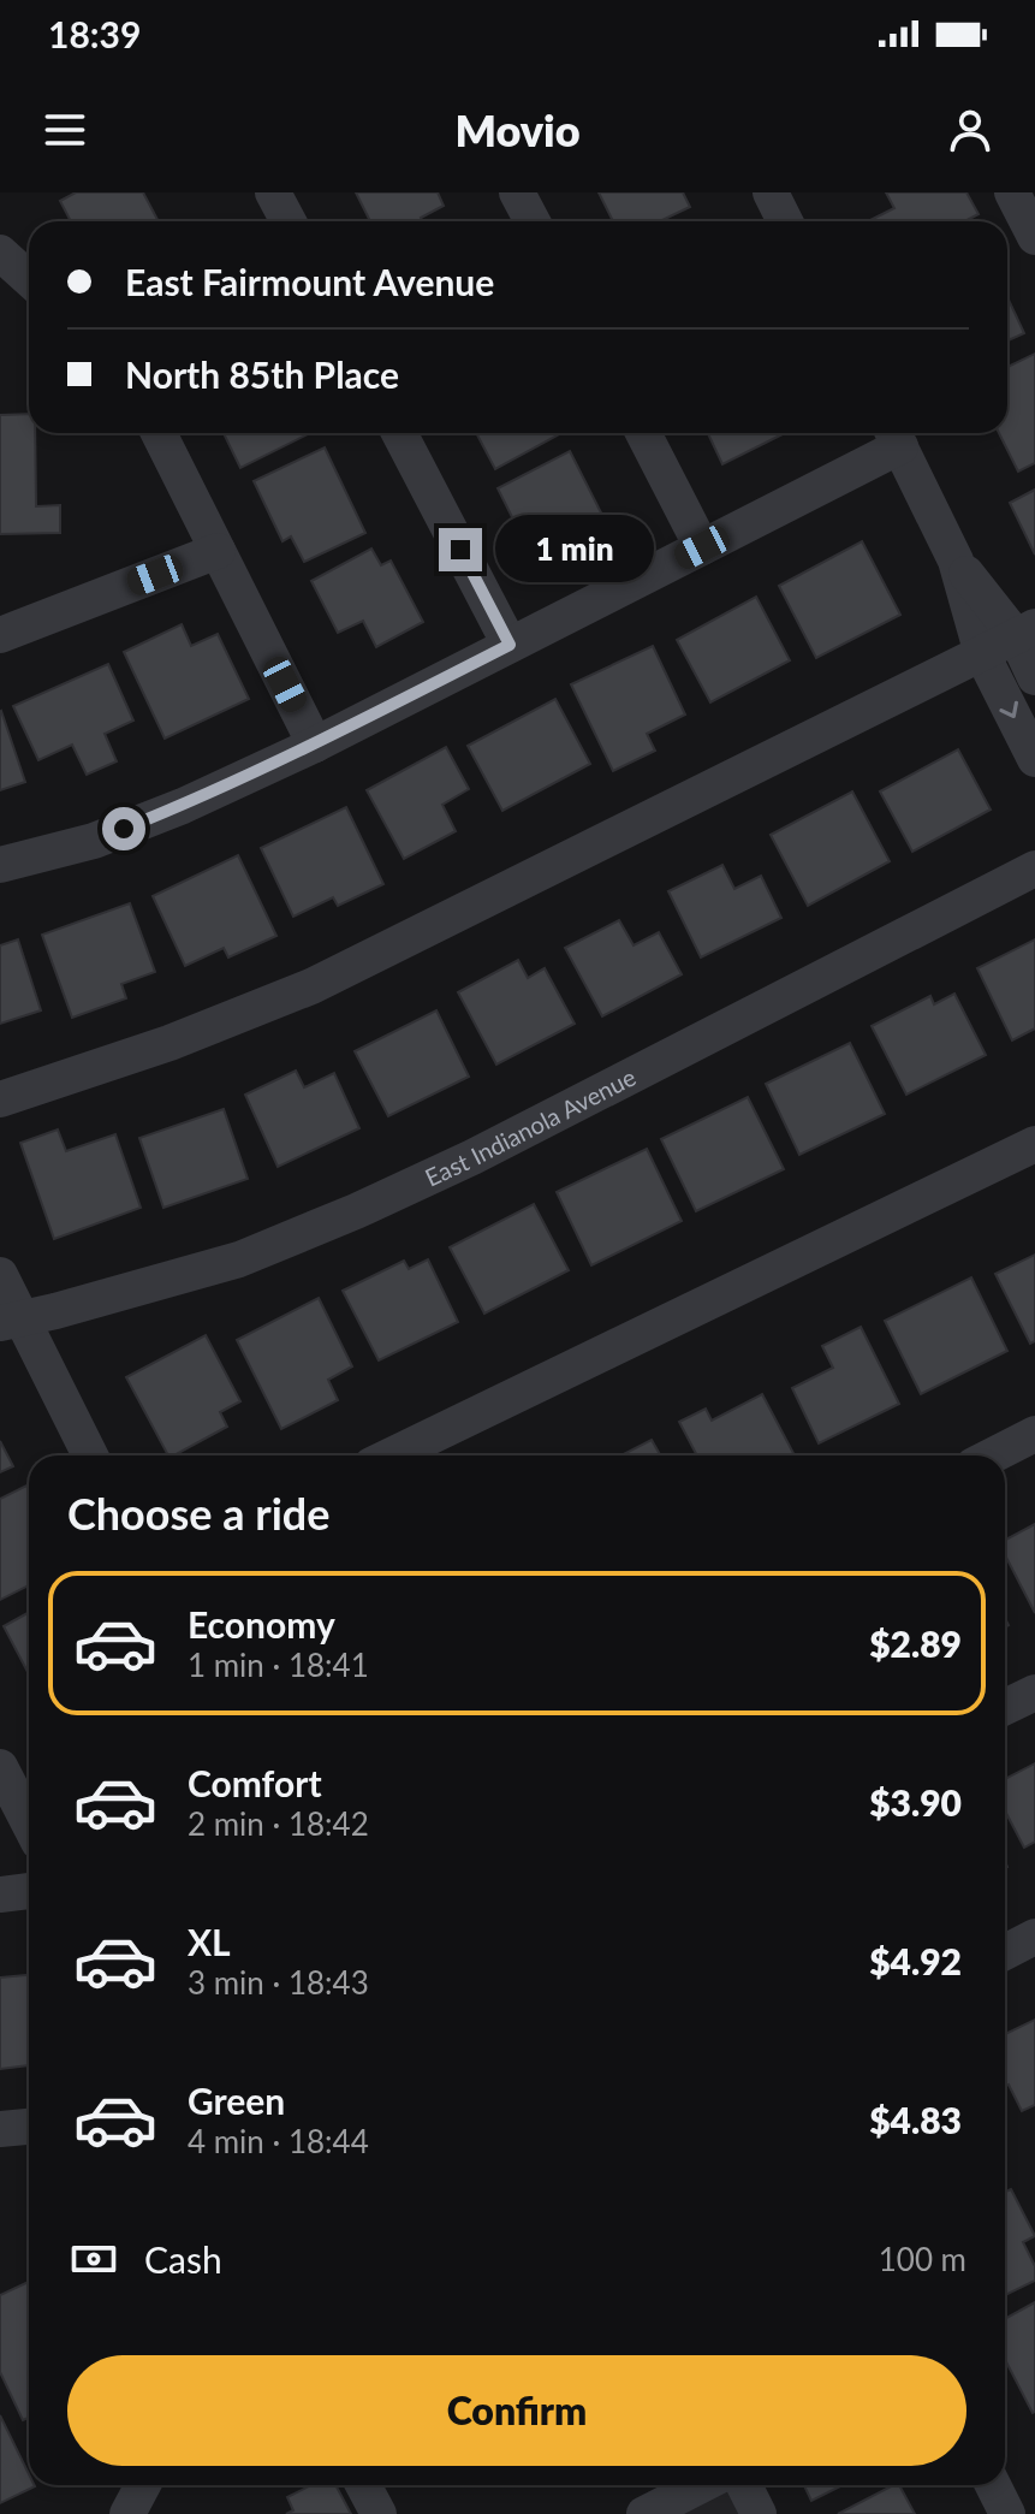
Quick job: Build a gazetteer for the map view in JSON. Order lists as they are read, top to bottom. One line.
{"streets":{"street":["East Indianola Avenue"]},"page":{"status":"18:39","header":"Movio","banner":["East Fairmount Avenue","North 85th Place"],"bubble":"1 min","heading":"Choose a ride","list":[{"name":"Economy","note":"1 min · 18:41","value":"$2.89"},{"name":"Comfort","note":"2 min · 18:42","value":"$3.90"},{"name":"XL","note":"3 min · 18:43","value":"$4.92"},{"name":"Green","note":"4 min · 18:44","value":"$4.83"}],"pay":["Cash","100 m"],"buttons":"Confirm"}}
